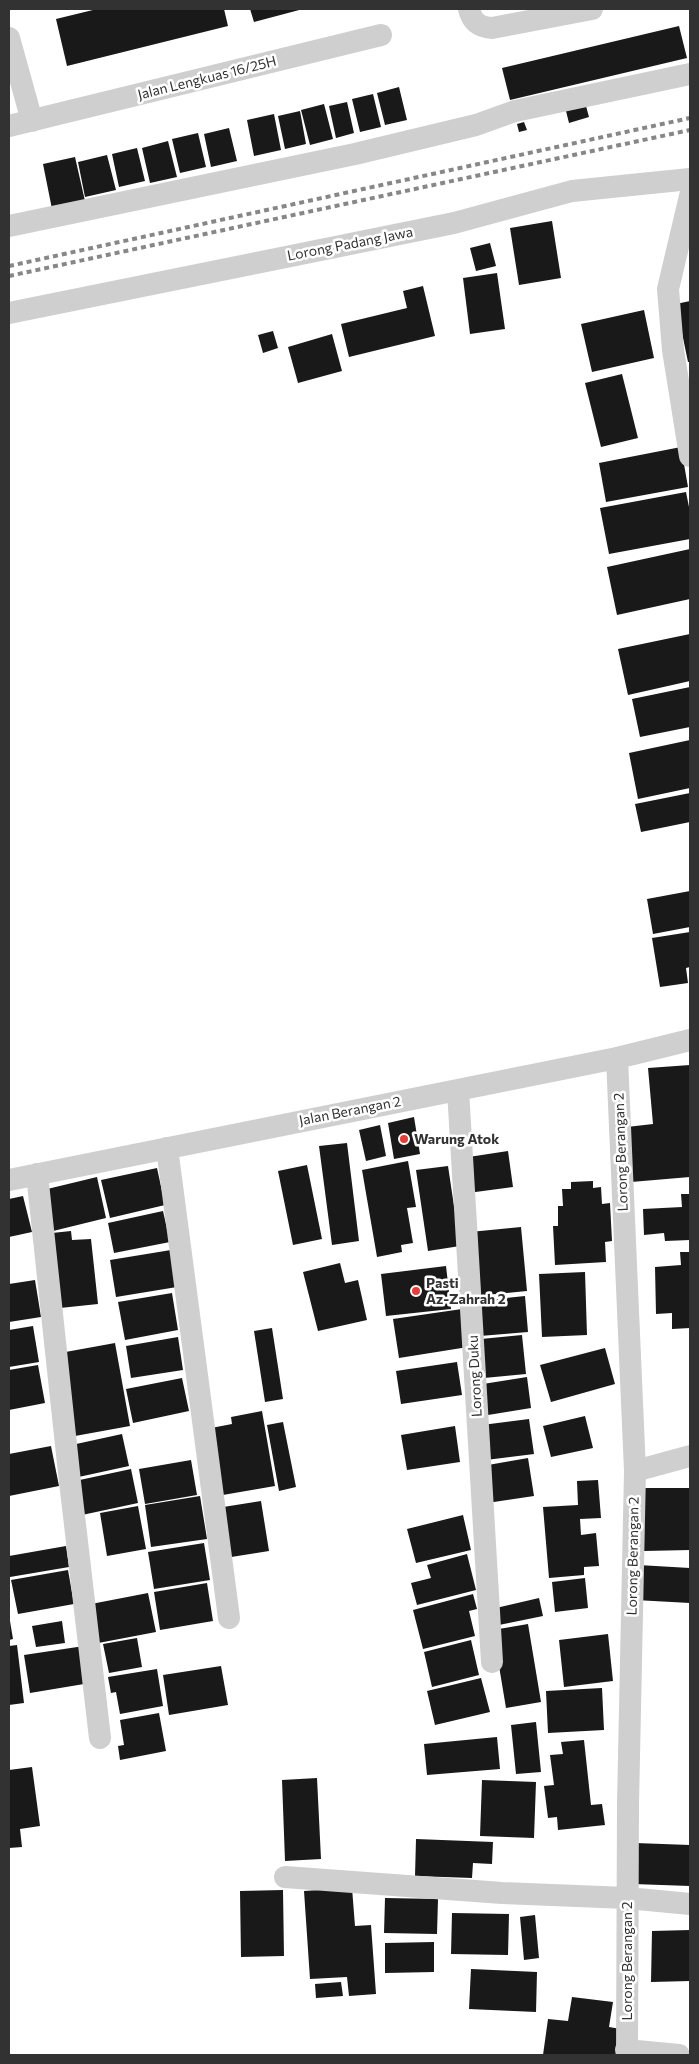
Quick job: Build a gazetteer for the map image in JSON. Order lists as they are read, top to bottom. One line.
{"streets":{"street":["Jalan Lengkuas 16/25H","Lorong Padang Jawa","Jalan Berangan 2","Lorong Berangan 2","Lorong Duku"]},"crossings":[["Jalan Berangan 2","Lorong Berangan 2"],["Jalan Berangan 2","Lorong Duku"]],"places":["Warung Atok","Pasti Az-Zahrah 2"]}
